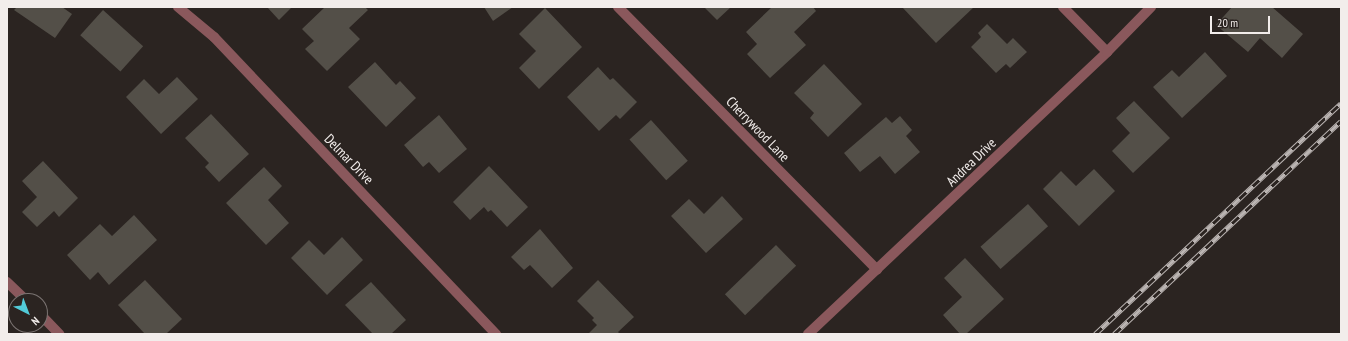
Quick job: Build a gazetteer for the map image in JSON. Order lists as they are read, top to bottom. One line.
{"streets":{"street":["Cherrywood Lane","Delmar Drive","Andrea Drive"]},"crossings":[["Cherrywood Lane","Andrea Drive"]],"scale_bar":"20 m","north":"bottom right"}
